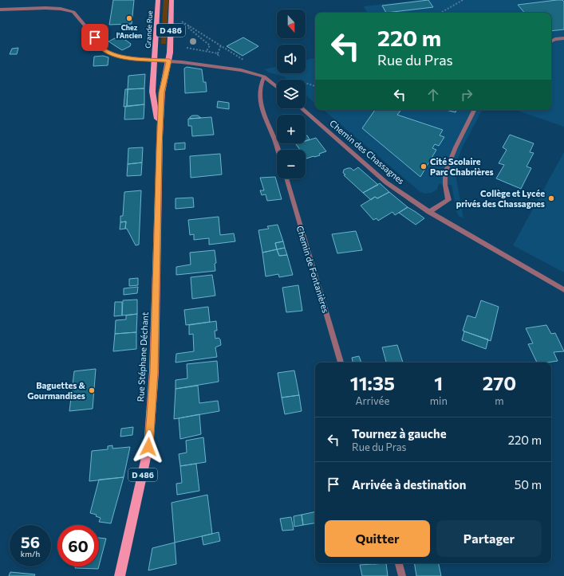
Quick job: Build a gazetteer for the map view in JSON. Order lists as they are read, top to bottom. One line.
{"streets":{"main road":["Grande Rue","D 486","Rue Stéphane Déchant"],"street":["Chemin des Chassagnes","Chemin de Fontanières"]},"crossings":[["Grande Rue","Rue Stéphane Déchant"],["D 486","Rue Stéphane Déchant"]],"places":["Chez l'Ancien","Cité Scolaire Parc Chabrières","Collège et Lycée privés des Chassagnes","Baguettes & Gourmandises"],"north":"bottom","page":{"map_buttons":["+","−"],"turn":["220 m","Rue du Pras"],"eta":["11:35","Arrivée","1","min","270","m"],"list":[{"name":"Tournez à gauche","note":"Rue du Pras","value":"220 m"},{"name":"Arrivée à destination","value":"50 m"}],"buttons":["Quitter","Partager"],"speed":"56 km/h","limit":"60"}}
